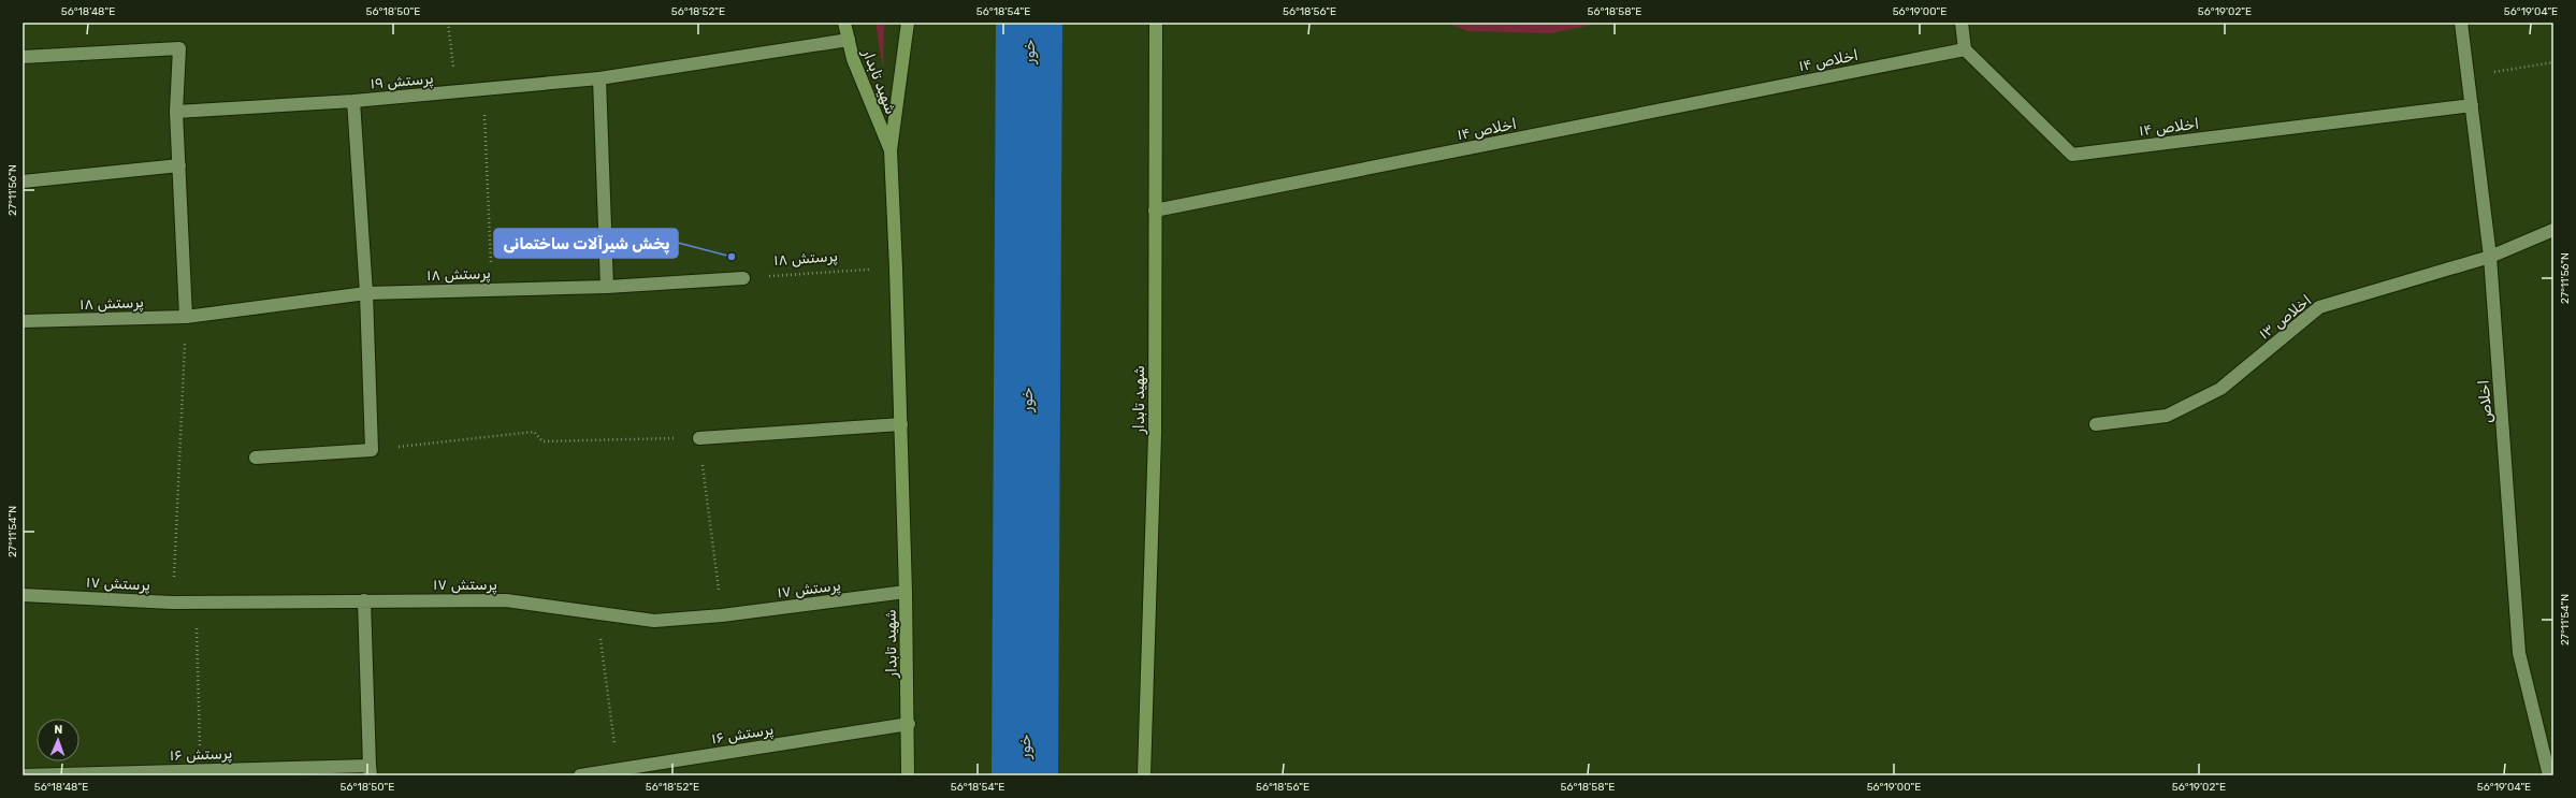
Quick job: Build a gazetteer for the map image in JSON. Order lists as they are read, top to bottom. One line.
{"streets":{"street":["اخلاص ۱۴","پرستش ۱۹","شهید تابدار","پرستش ۱۸","اخلاص ۱۳","اخلاص","پرستش ۱۷","پرستش ۱۶"]},"crossings":[["اخلاص ۱۴","شهید تابدار"],["اخلاص ۱۴","اخلاص"],["پرستش ۱۹","شهید تابدار"],["شهید تابدار","پرستش ۱۸"],["شهید تابدار","پرستش ۱۷"],["شهید تابدار","پرستش ۱۶"],["اخلاص ۱۳","اخلاص"]],"water":["خور"],"places":["پخش شیرآلات ساختمانی"],"north":"top","coordinates":["56°18'48\"E","56°18'50\"E","56°18'52\"E","56°18'54\"E","56°18'56\"E","56°18'58\"E","56°19'00\"E","56°19'02\"E","56°19'04\"E","27°11'56\"N","27°11'54\"N"]}
